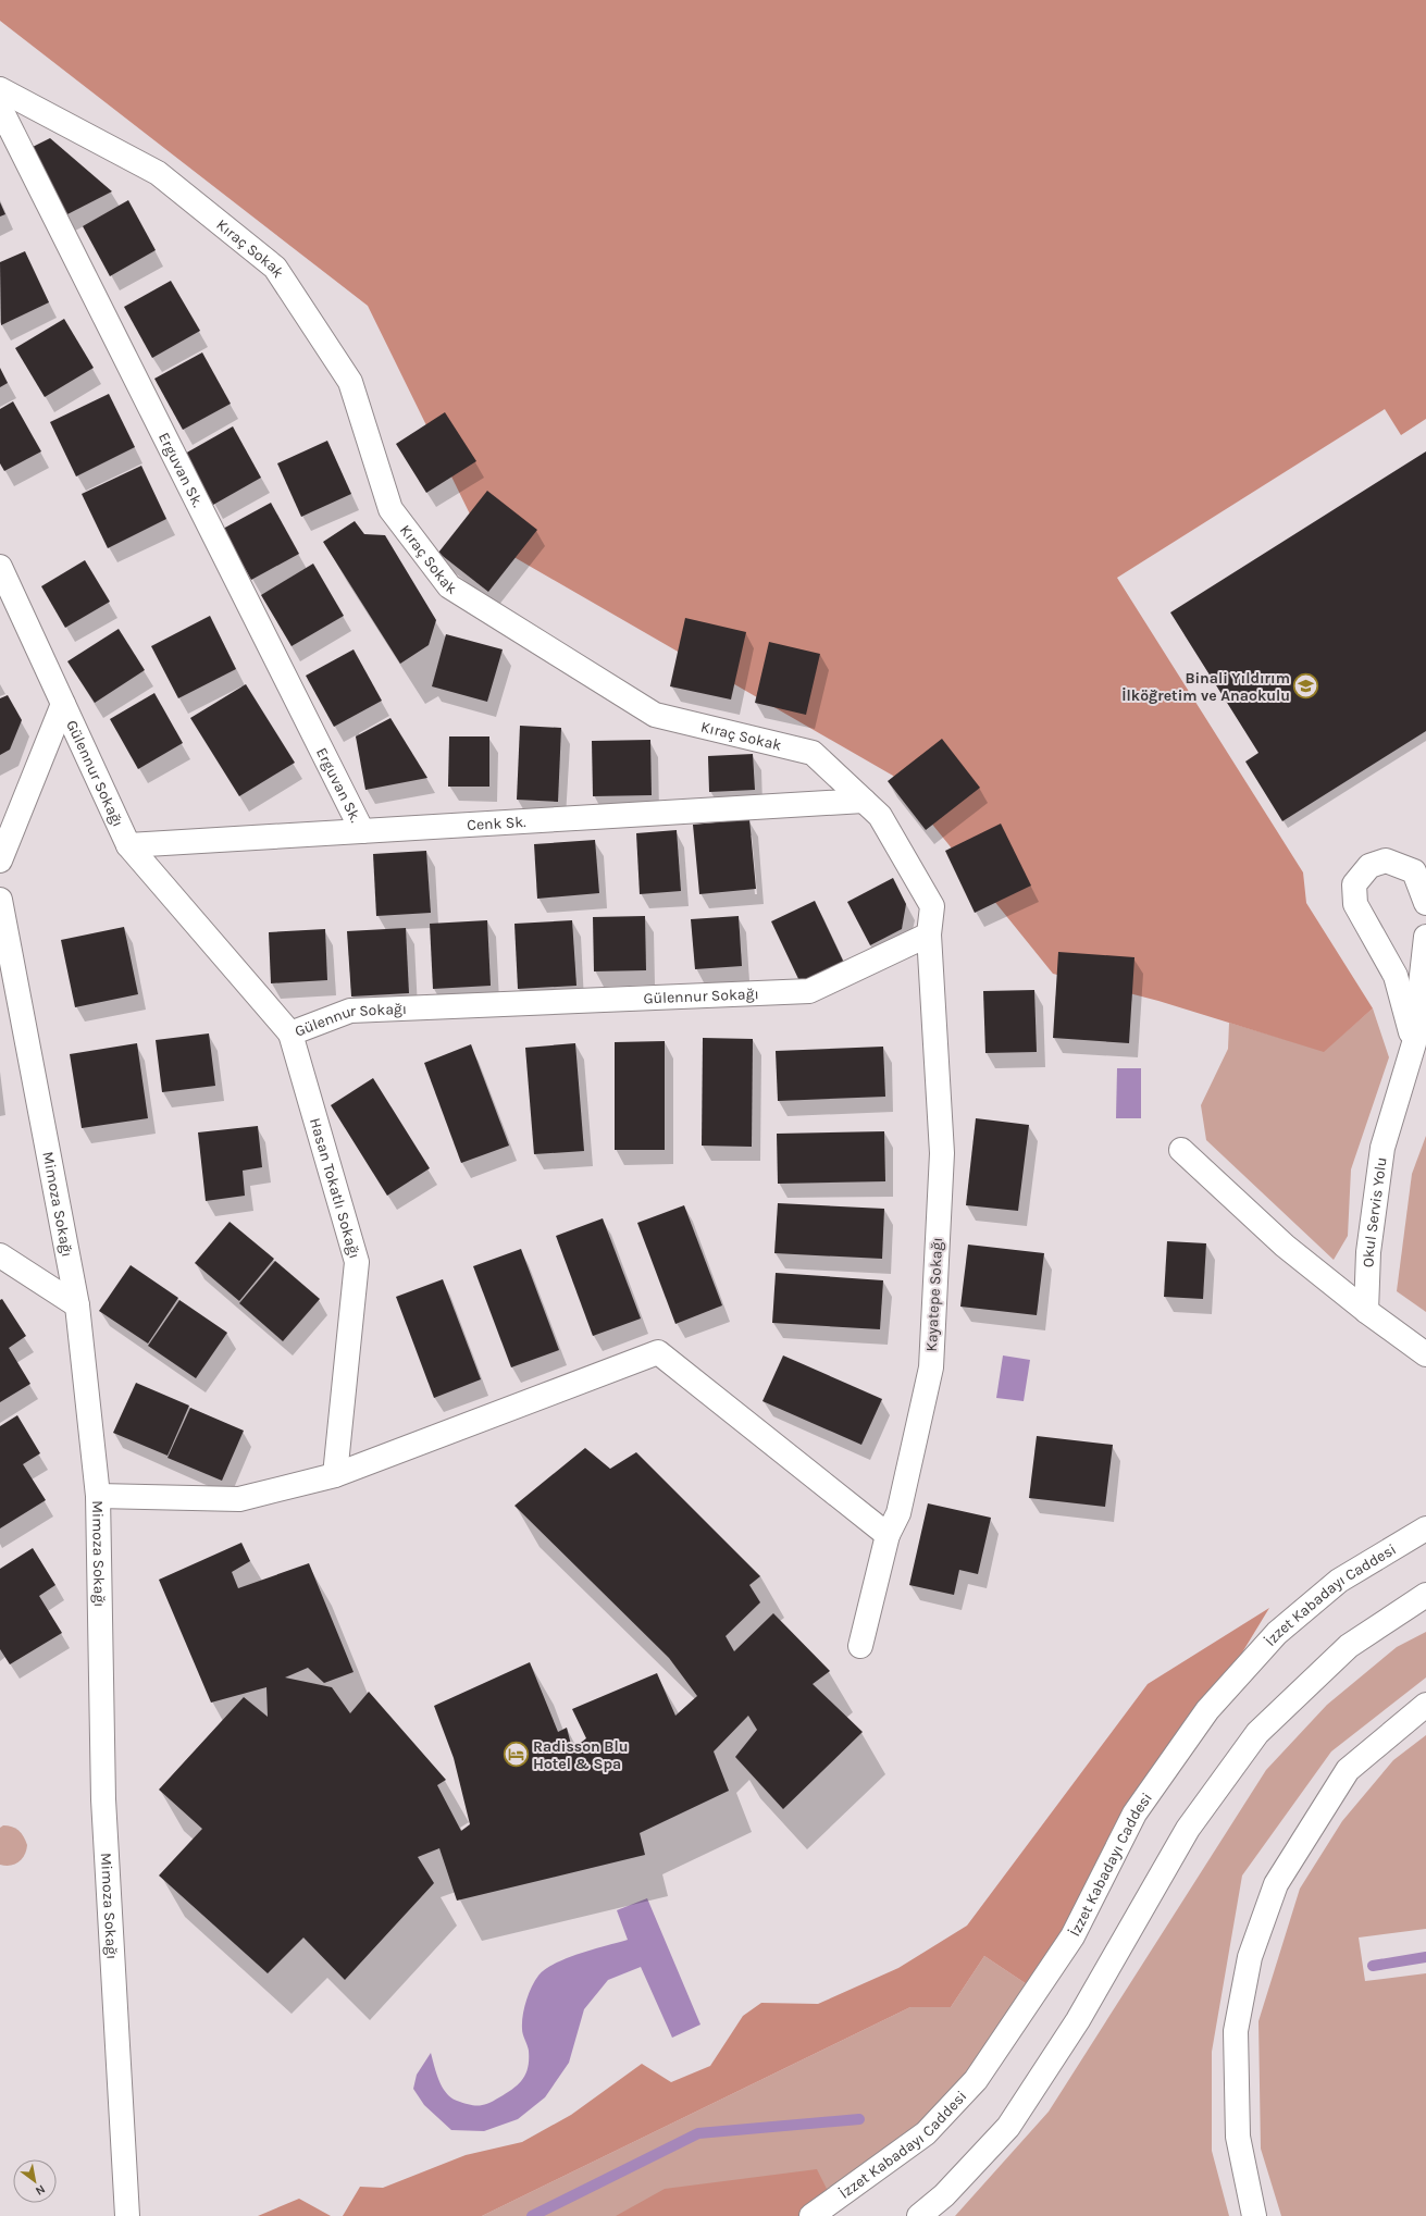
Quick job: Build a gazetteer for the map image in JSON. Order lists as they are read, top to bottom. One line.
{"streets":{"main road":["Kıraç Sokak","Erguvan Sk.","Gülennur Sokağı","Cenk Sk.","Hasan Tokatlı Sokağı","Mimoza Sokağı","Okul Servis Yolu","Kayatepe Sokağı","İzzet Kabadayı Caddesi"]},"crossings":[["Kıraç Sokak","Gülennur Sokağı"],["Kıraç Sokak","Cenk Sk."],["Kıraç Sokak","Kayatepe Sokağı"],["Erguvan Sk.","Cenk Sk."],["Gülennur Sokağı","Cenk Sk."],["Gülennur Sokağı","Hasan Tokatlı Sokağı"],["Gülennur Sokağı","Kayatepe Sokağı"]],"places":{"school or university":["Binali Yıldırım İlköğretim ve Anaokulu"],"hotel":["Radisson Blu Hotel & Spa"]},"north":"bottom right"}
